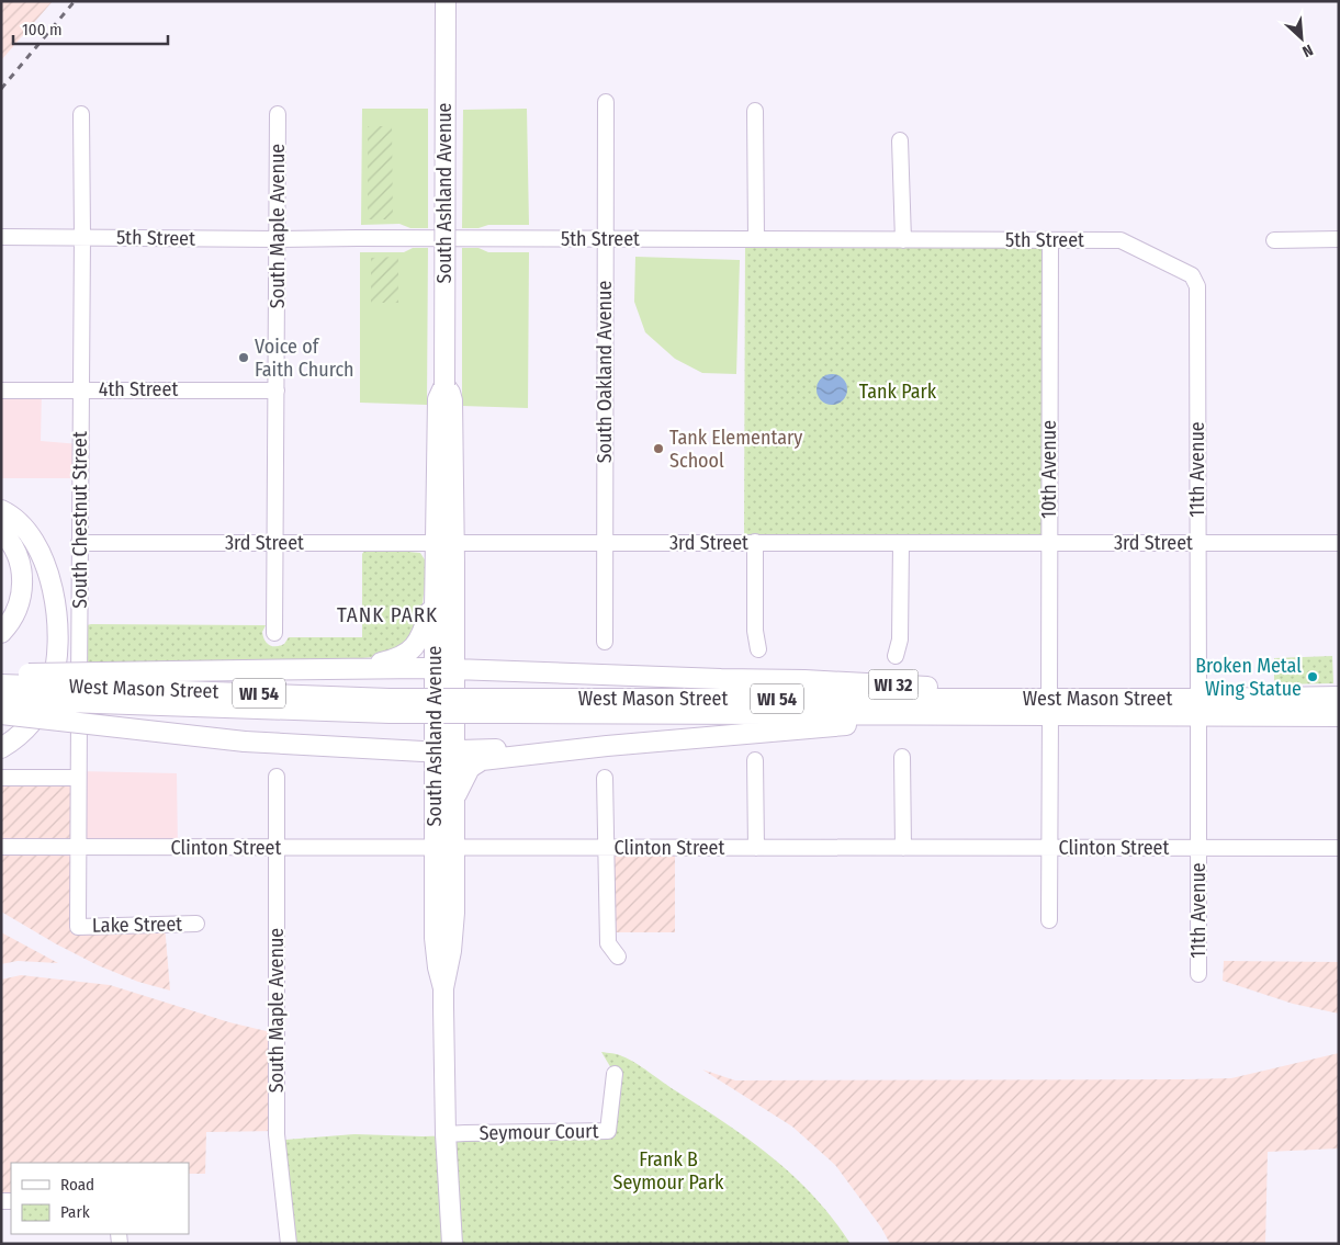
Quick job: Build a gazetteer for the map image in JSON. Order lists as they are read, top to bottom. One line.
{"streets":{"main road":["South Ashland Avenue","WI 32","West Mason Street","WI 54"],"street":["South Maple Avenue","5th Street","South Oakland Avenue","4th Street","10th Avenue","11th Avenue","South Chestnut Street","3rd Street","Clinton Street","Lake Street","Seymour Court"]},"crossings":[["South Ashland Avenue","3rd Street"],["South Ashland Avenue","WI 32"],["South Ashland Avenue","Clinton Street"],["South Ashland Avenue","Seymour Court"],["South Maple Avenue","5th Street"],["South Maple Avenue","4th Street"],["South Maple Avenue","3rd Street"],["South Maple Avenue","Clinton Street"],["5th Street","South Oakland Avenue"],["5th Street","10th Avenue"],["5th Street","11th Avenue"],["5th Street","South Chestnut Street"],["South Oakland Avenue","3rd Street"],["4th Street","South Chestnut Street"],["10th Avenue","3rd Street"],["10th Avenue","WI 32"],["10th Avenue","West Mason Street"],["10th Avenue","Clinton Street"],["11th Avenue","3rd Street"],["11th Avenue","West Mason Street"],["11th Avenue","Clinton Street"],["South Chestnut Street","3rd Street"],["South Chestnut Street","Clinton Street"],["South Chestnut Street","Lake Street"],["WI 32","West Mason Street"]],"districts":["TANK PARK"],"parks":["Tank Park","Frank B Seymour Park"],"places":["Voice of Faith Church","Tank Elementary School","Broken Metal Wing Statue"],"legend":["Road","Park"],"scale_bar":"100 m","north":"bottom right"}
